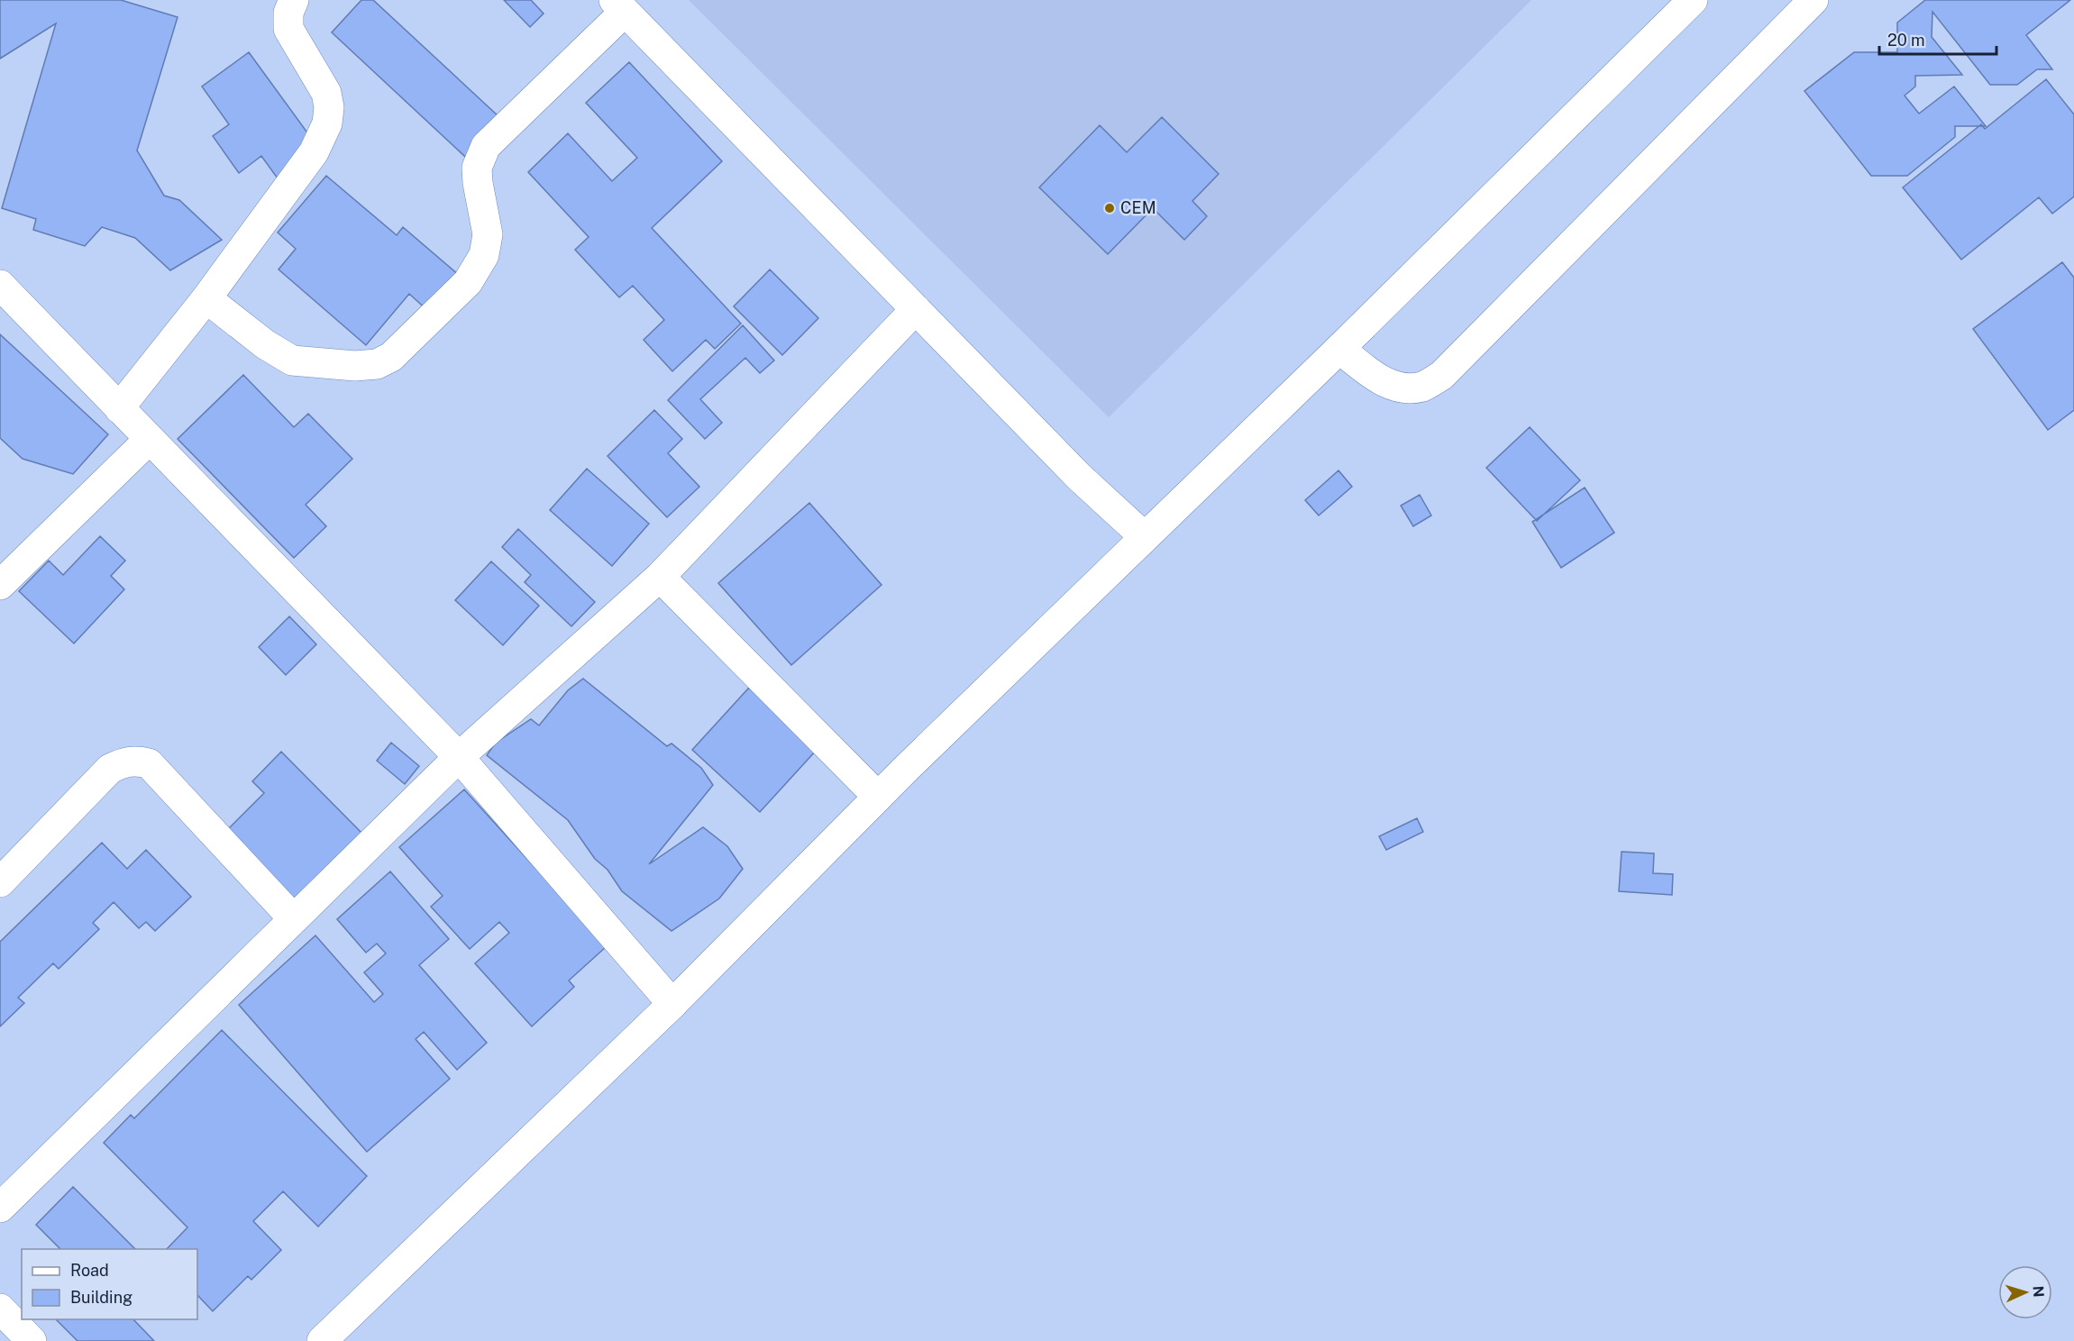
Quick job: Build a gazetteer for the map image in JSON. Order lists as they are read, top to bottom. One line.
{"places":["CEM"],"legend":["Road","Building"],"scale_bar":"20 m","north":"right"}
